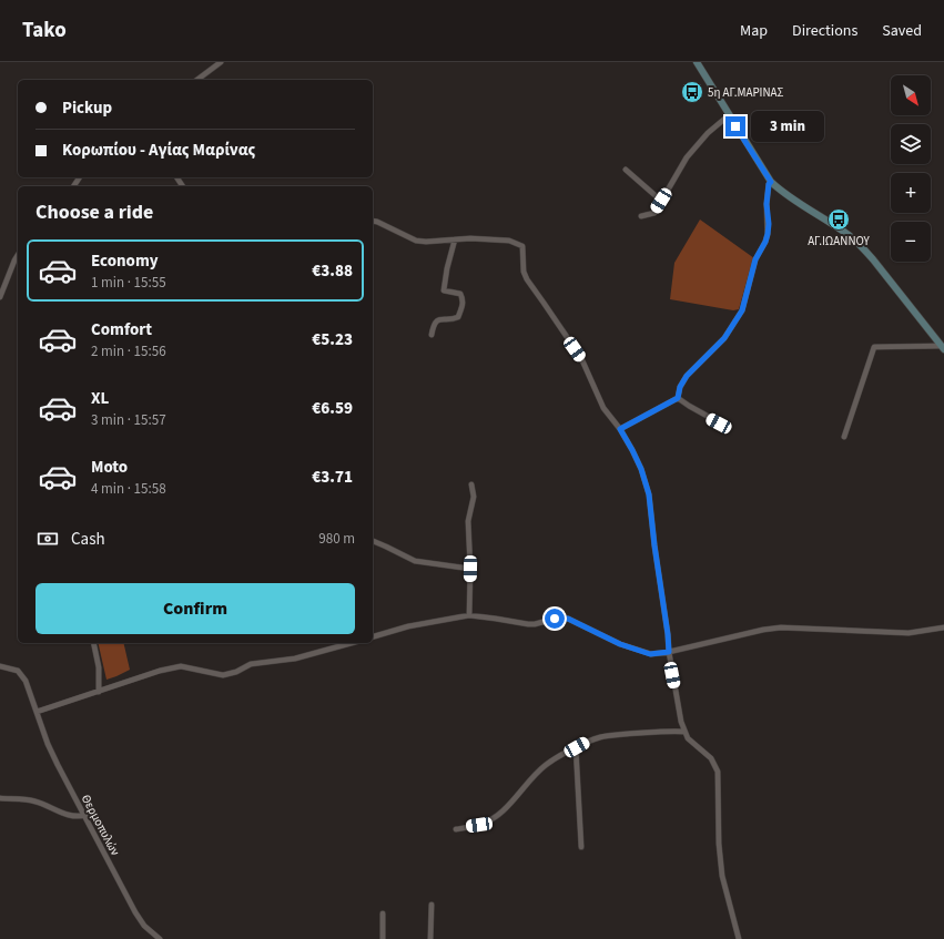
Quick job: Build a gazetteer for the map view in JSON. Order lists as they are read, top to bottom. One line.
{"streets":{"street":["Θερμοπυλών"]},"places":{"bus stop":["5η ΑΓ.ΜΑΡΙΝΑΣ","ΑΓ.ΙΩΑΝΝΟΥ"]},"north":"bottom right","page":{"header":"Tako","nav":["Map","Directions","Saved"],"map_buttons":["+","−"],"banner":["Pickup","Κορωπίου - Αγίας Μαρίνας"],"bubble":"3 min","heading":"Choose a ride","list":[{"name":"Economy","note":"1 min · 15:55","value":"€3.88"},{"name":"Comfort","note":"2 min · 15:56","value":"€5.23"},{"name":"XL","note":"3 min · 15:57","value":"€6.59"},{"name":"Moto","note":"4 min · 15:58","value":"€3.71"}],"pay":["Cash","980 m"],"buttons":"Confirm"}}
